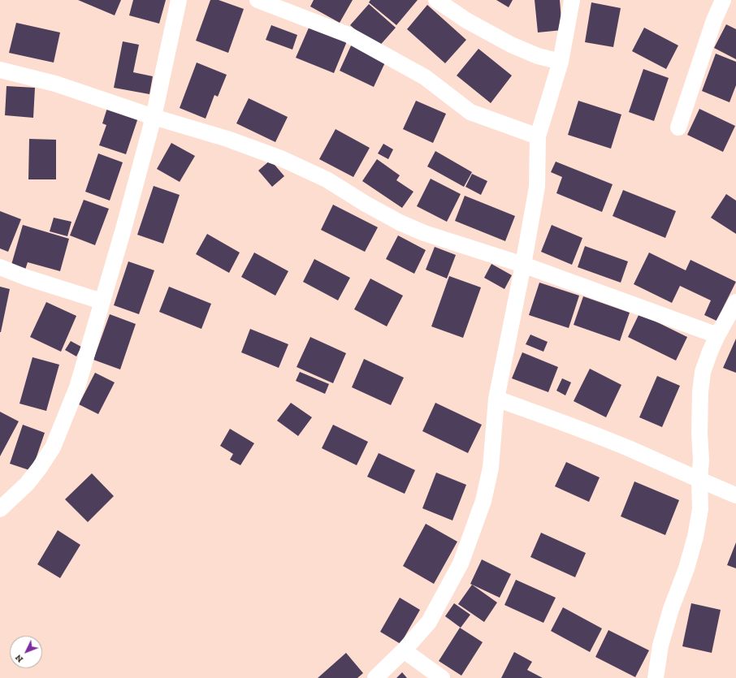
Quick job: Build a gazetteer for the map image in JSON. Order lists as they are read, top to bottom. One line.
{"north":"bottom left"}
